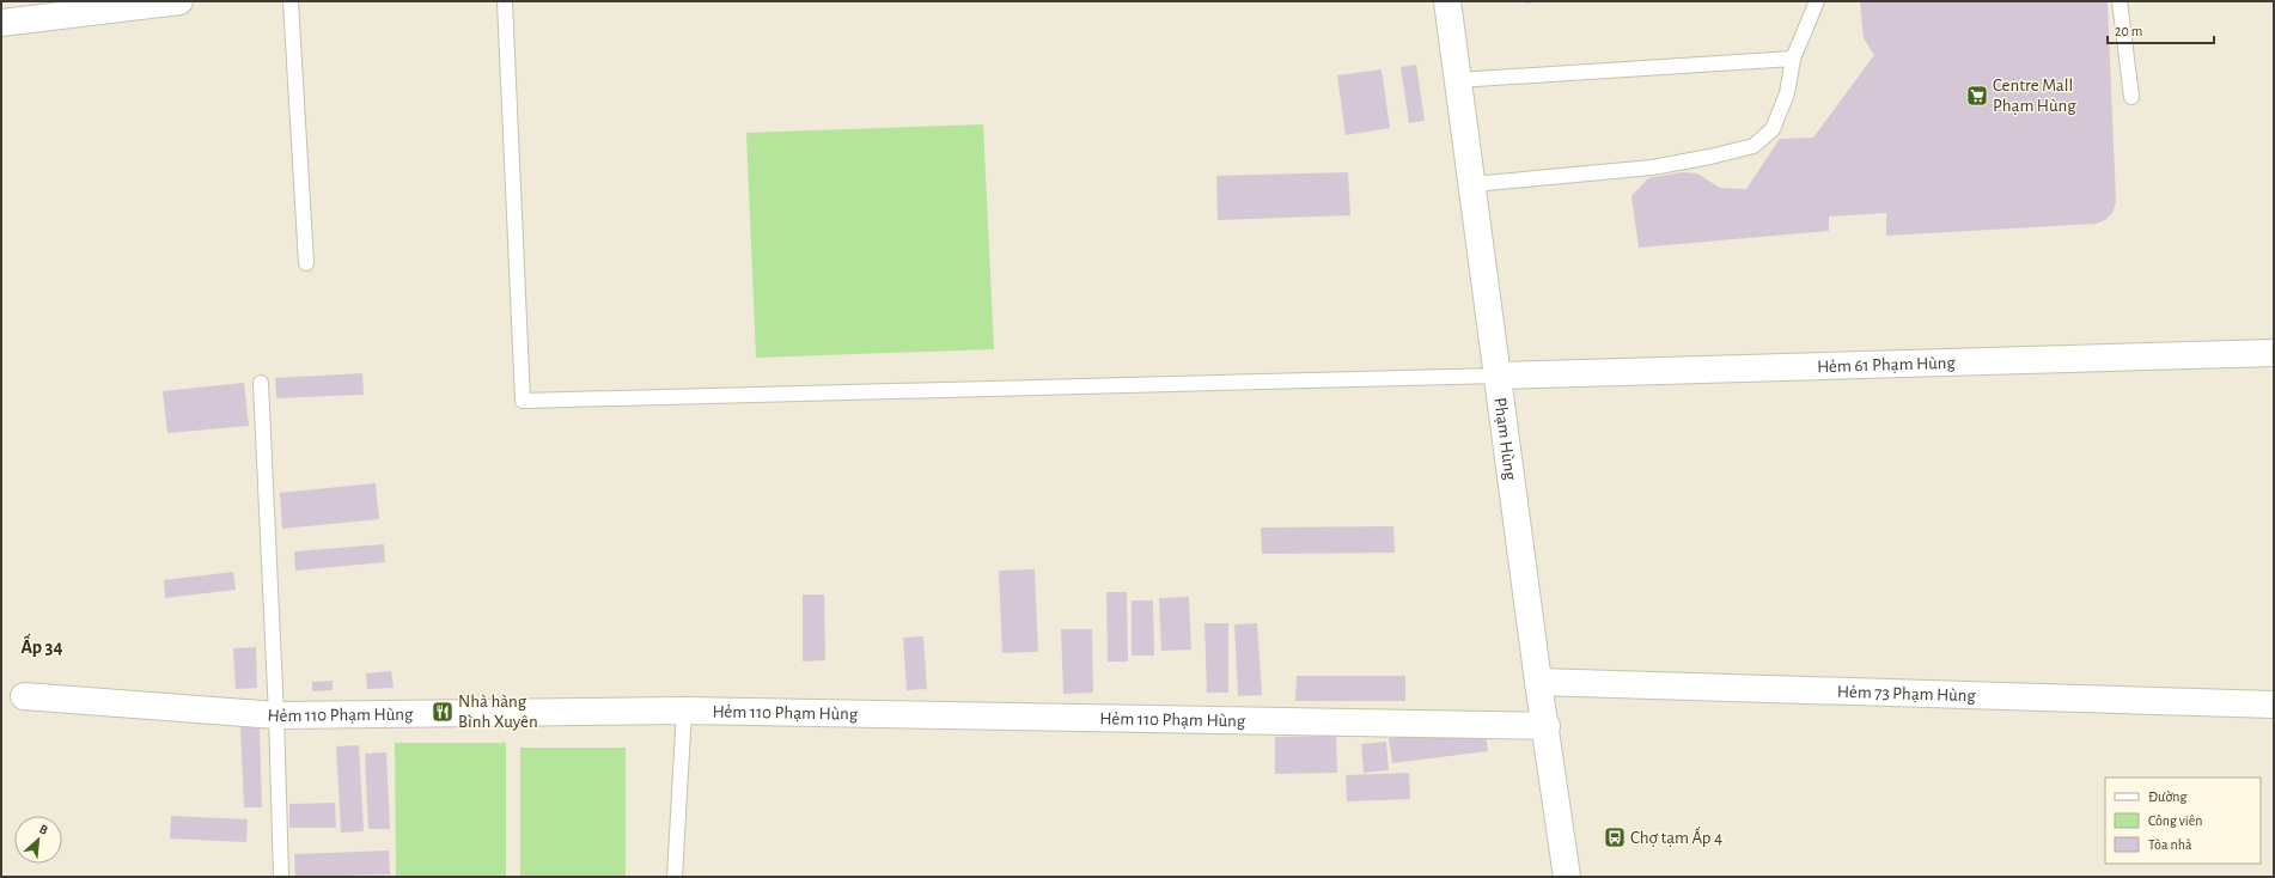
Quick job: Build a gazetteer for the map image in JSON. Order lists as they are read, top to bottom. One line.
{"streets":{"street":["Hẻm 61 Phạm Hùng","Phạm Hùng","Hẻm 73 Phạm Hùng","Hẻm 110 Phạm Hùng"]},"crossings":[["Hẻm 61 Phạm Hùng","Phạm Hùng"],["Phạm Hùng","Hẻm 73 Phạm Hùng"],["Phạm Hùng","Hẻm 110 Phạm Hùng"]],"districts":["Ấp 34"],"places":{"supermarket":["Centre Mall Phạm Hùng"],"restaurant":["Nhà hàng Bình Xuyên"],"bus stop":["Chợ tạm Ấp 4"]},"legend":["Đường","Công viên","Tòa nhà"],"scale_bar":"20 m","north":"top right"}
